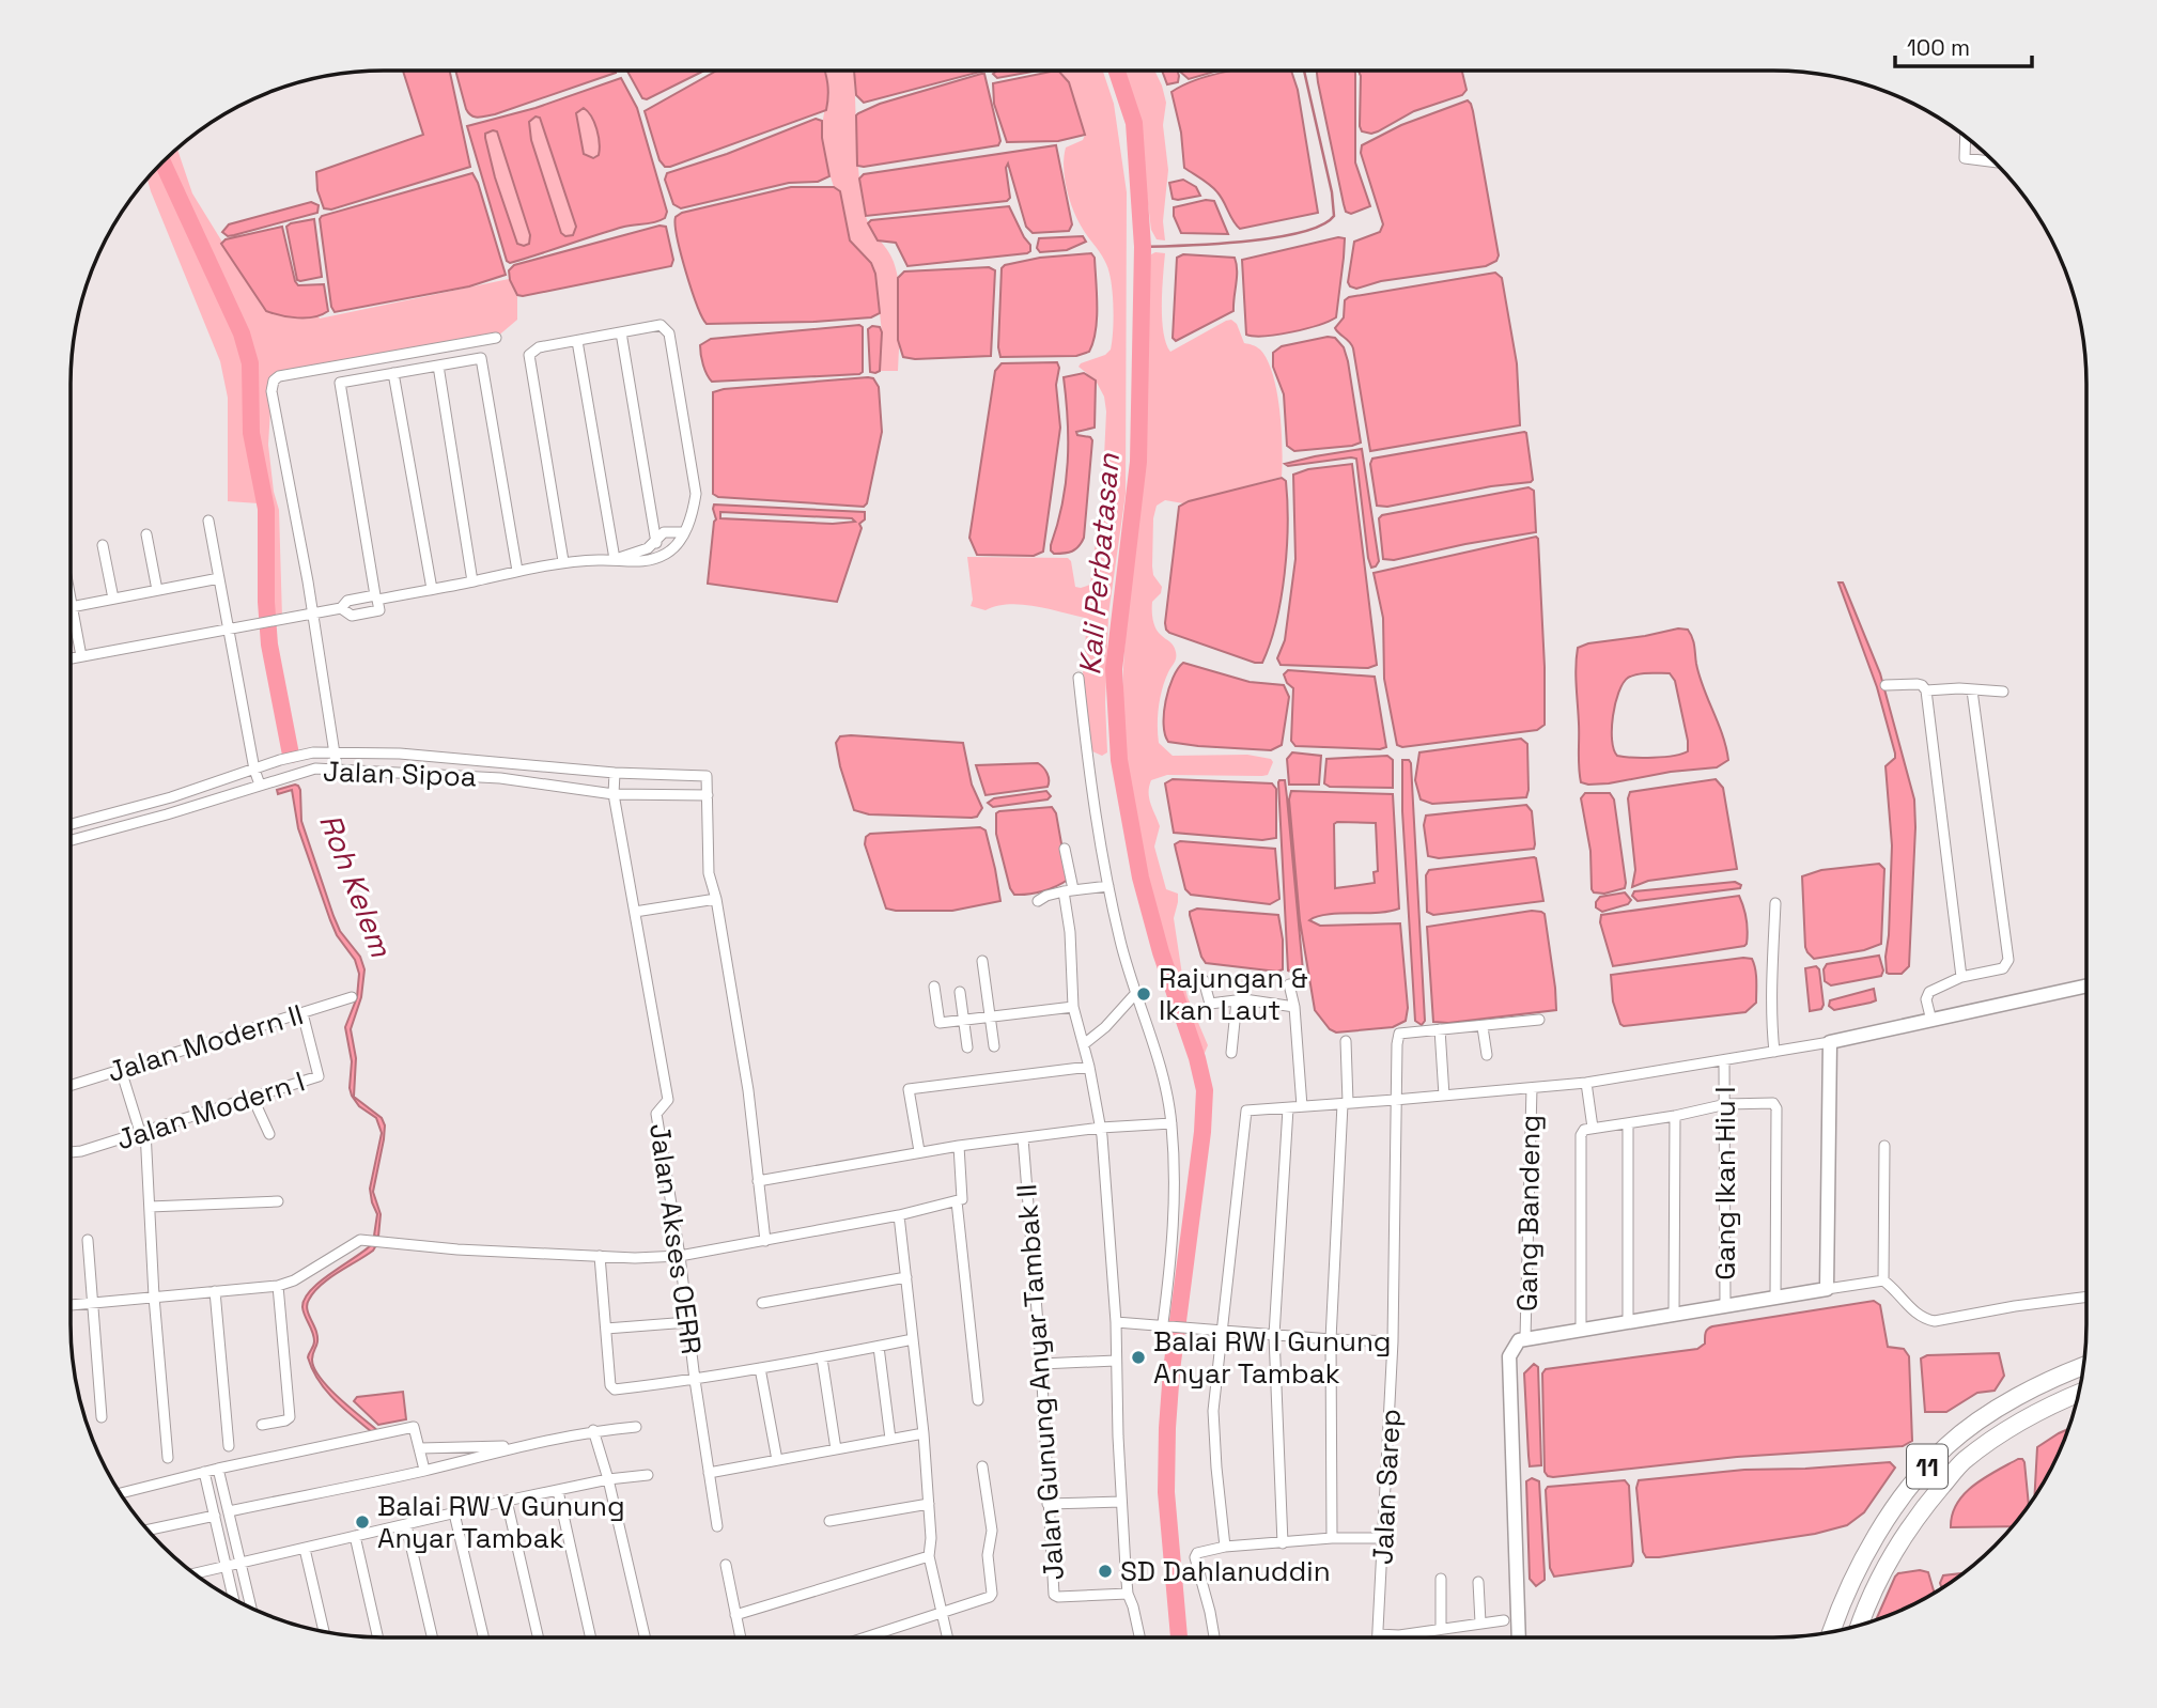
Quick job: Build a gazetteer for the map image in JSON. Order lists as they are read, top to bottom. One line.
{"streets":{"highway":["11"],"street":["Jalan Sipoa","Jalan Modern II","Jalan Modern I","Gang Ikan Hiu I","Gang Bandeng","Jalan Akses OERR","Jalan Gunung Anyar Tambak II","Jalan Sarep"]},"crossings":[["Jalan Modern II","Jalan Modern I"]],"water":["Kali Perbatasan","Roh Kelem"],"places":["Rajungan & Ikan Laut","Balai RW I Gunung Anyar Tambak","Balai RW V Gunung Anyar Tambak","SD Dahlanuddin"],"scale_bar":"100 m"}
